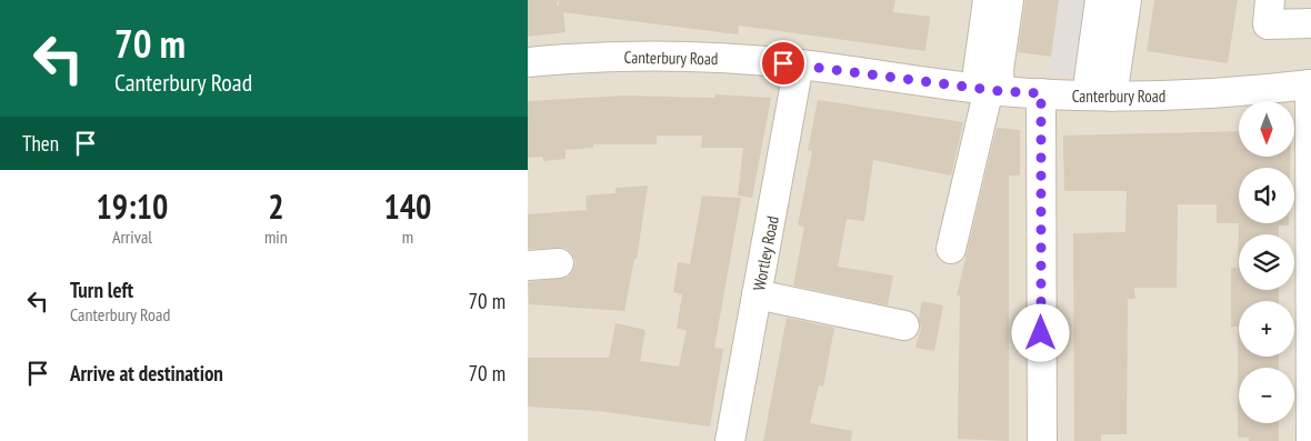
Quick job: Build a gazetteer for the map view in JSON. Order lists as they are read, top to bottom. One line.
{"streets":{"street":["Canterbury Road","Wortley Road"]},"crossings":[["Canterbury Road","Wortley Road"]],"north":"bottom","page":{"turn":["70 m","Canterbury Road"],"map_buttons":["+","−"],"then":"Then","eta":["19:10","Arrival","2","min","140","m"],"list":[{"name":"Turn left","note":"Canterbury Road","value":"70 m"},{"name":"Arrive at destination","value":"70 m"}]}}
